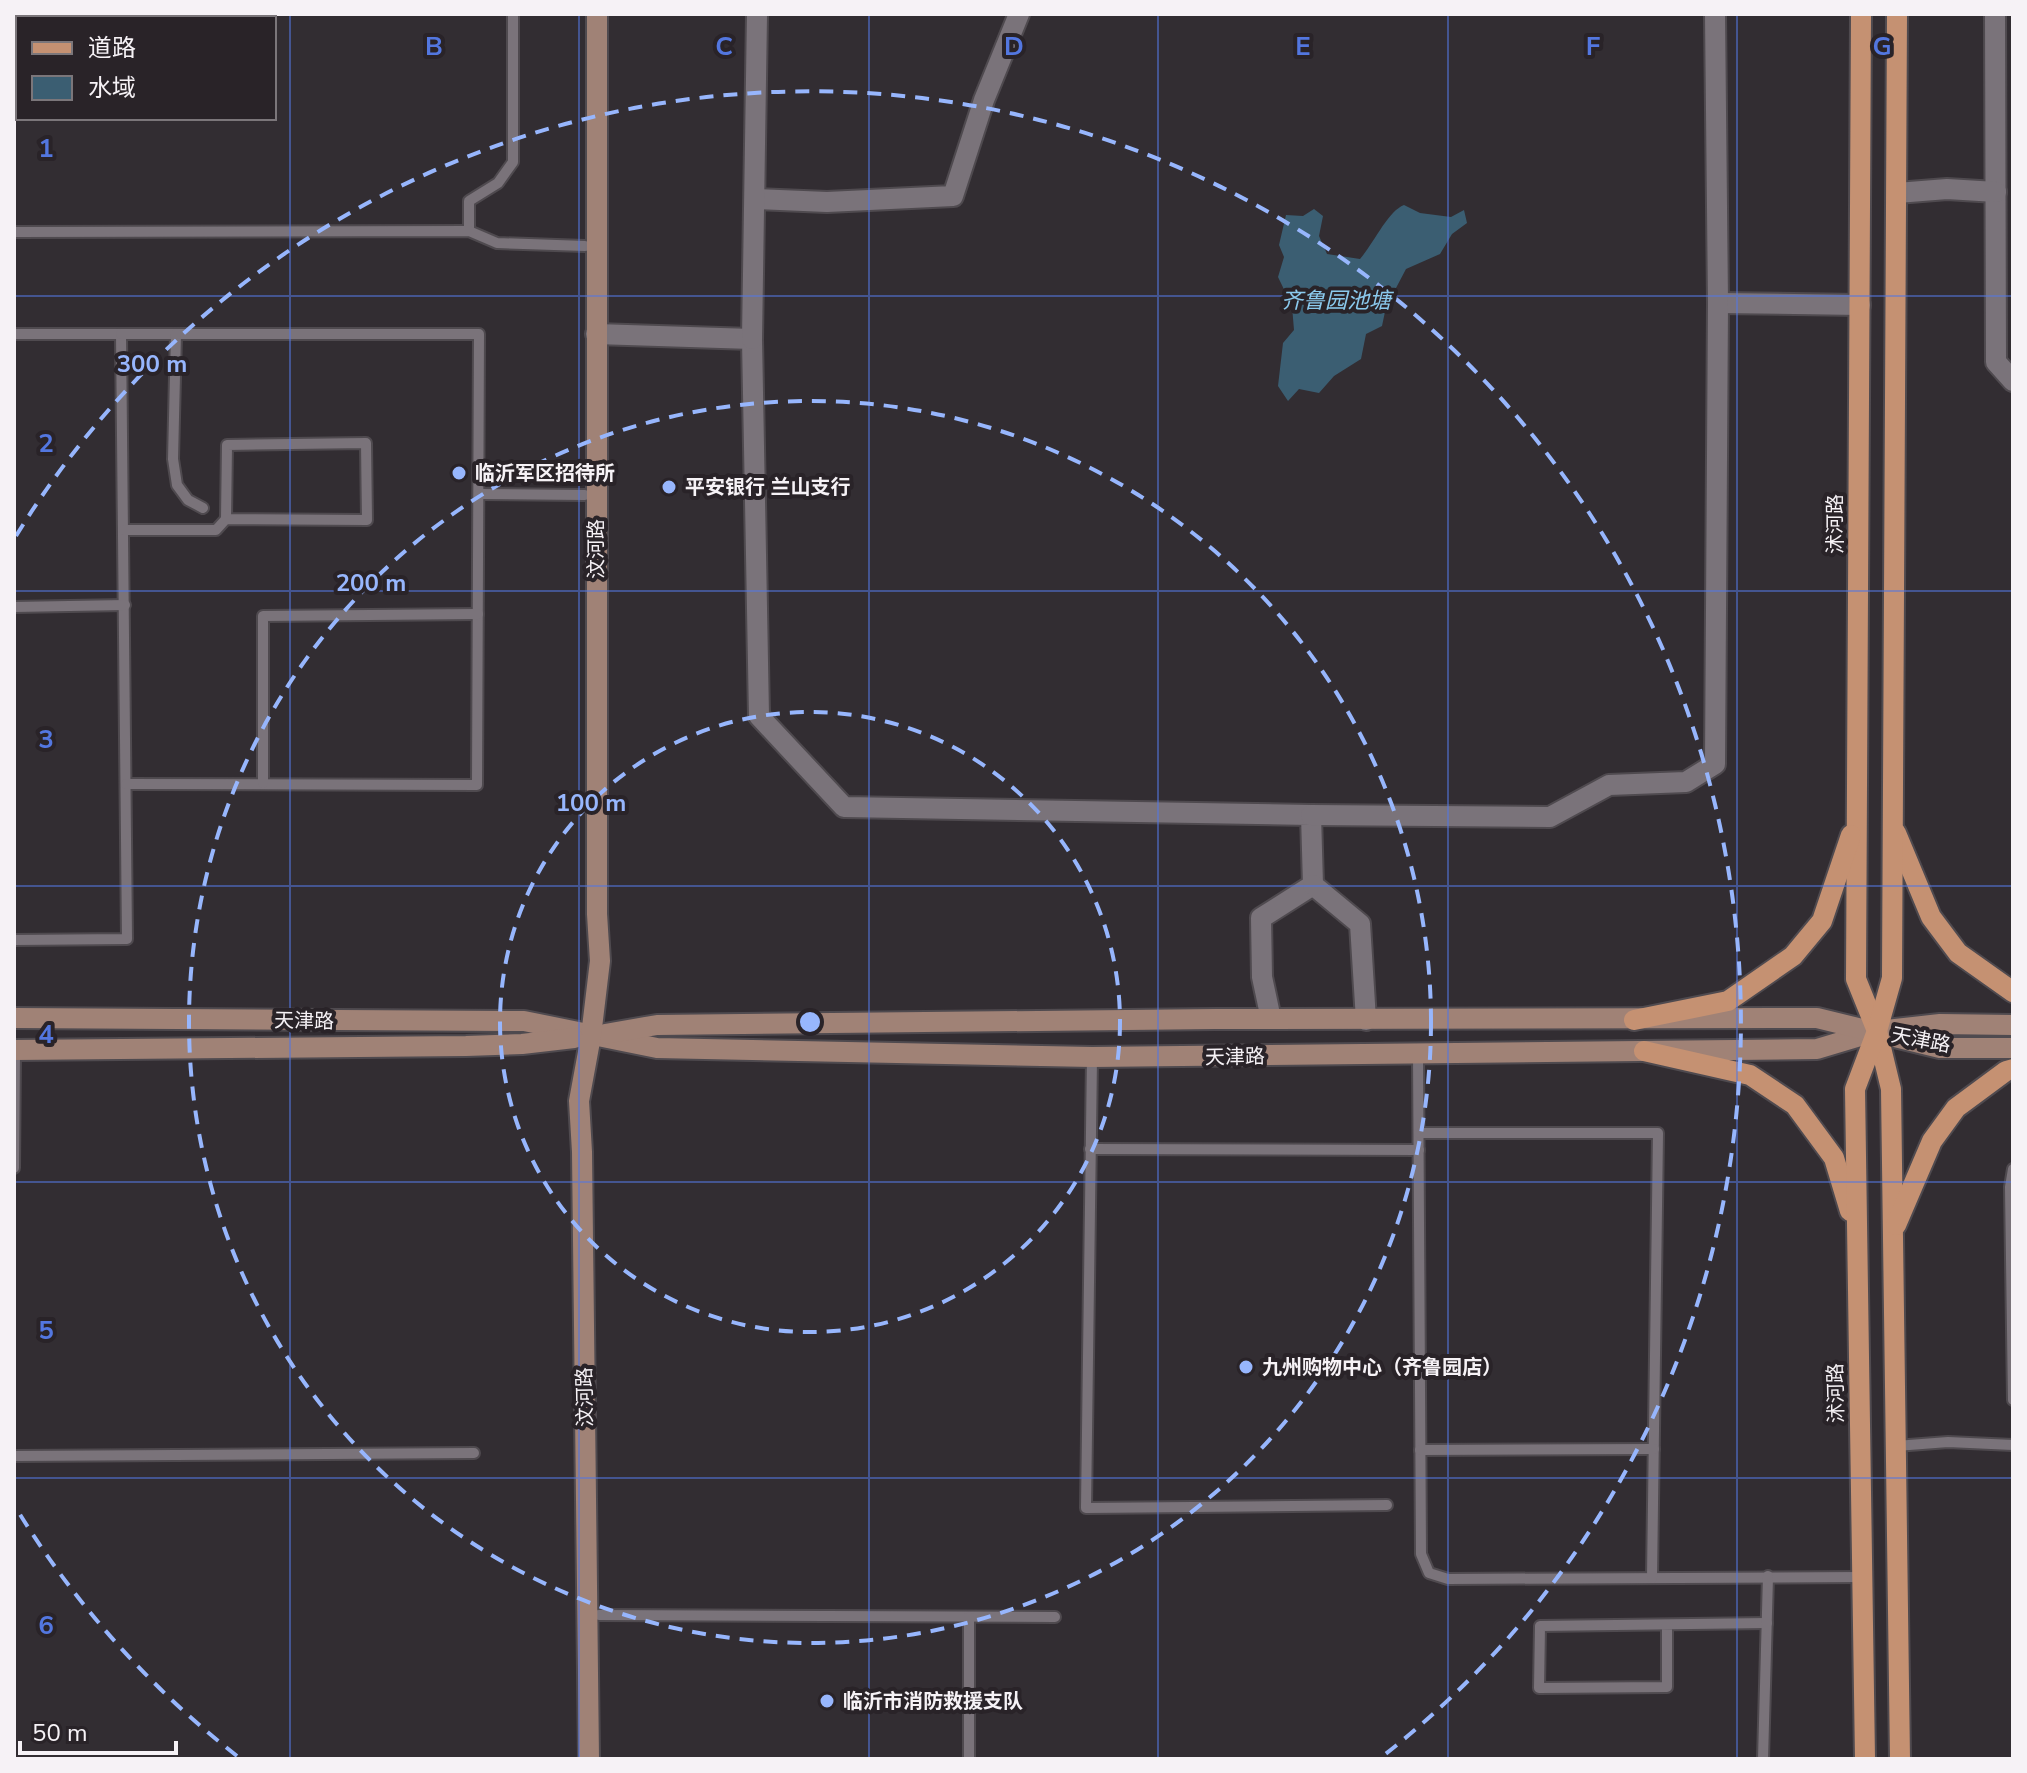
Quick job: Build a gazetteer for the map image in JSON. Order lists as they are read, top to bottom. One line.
{"streets":{"main road":["沭河路","汶河路","天津路"]},"crossings":[["沭河路","天津路"],["汶河路","天津路"]],"water":["齐鲁园池塘"],"places":["临沂军区招待所","平安银行 兰山支行","九州购物中心（齐鲁园店）","临沂市消防救援支队"],"legend":["道路","水域"],"scale_bar":"50 m","grid":{"columns":["B","C","D","E","F","G"],"rows":["1","2","3","4","5","6"]},"rings":["300 m","200 m","100 m"]}
